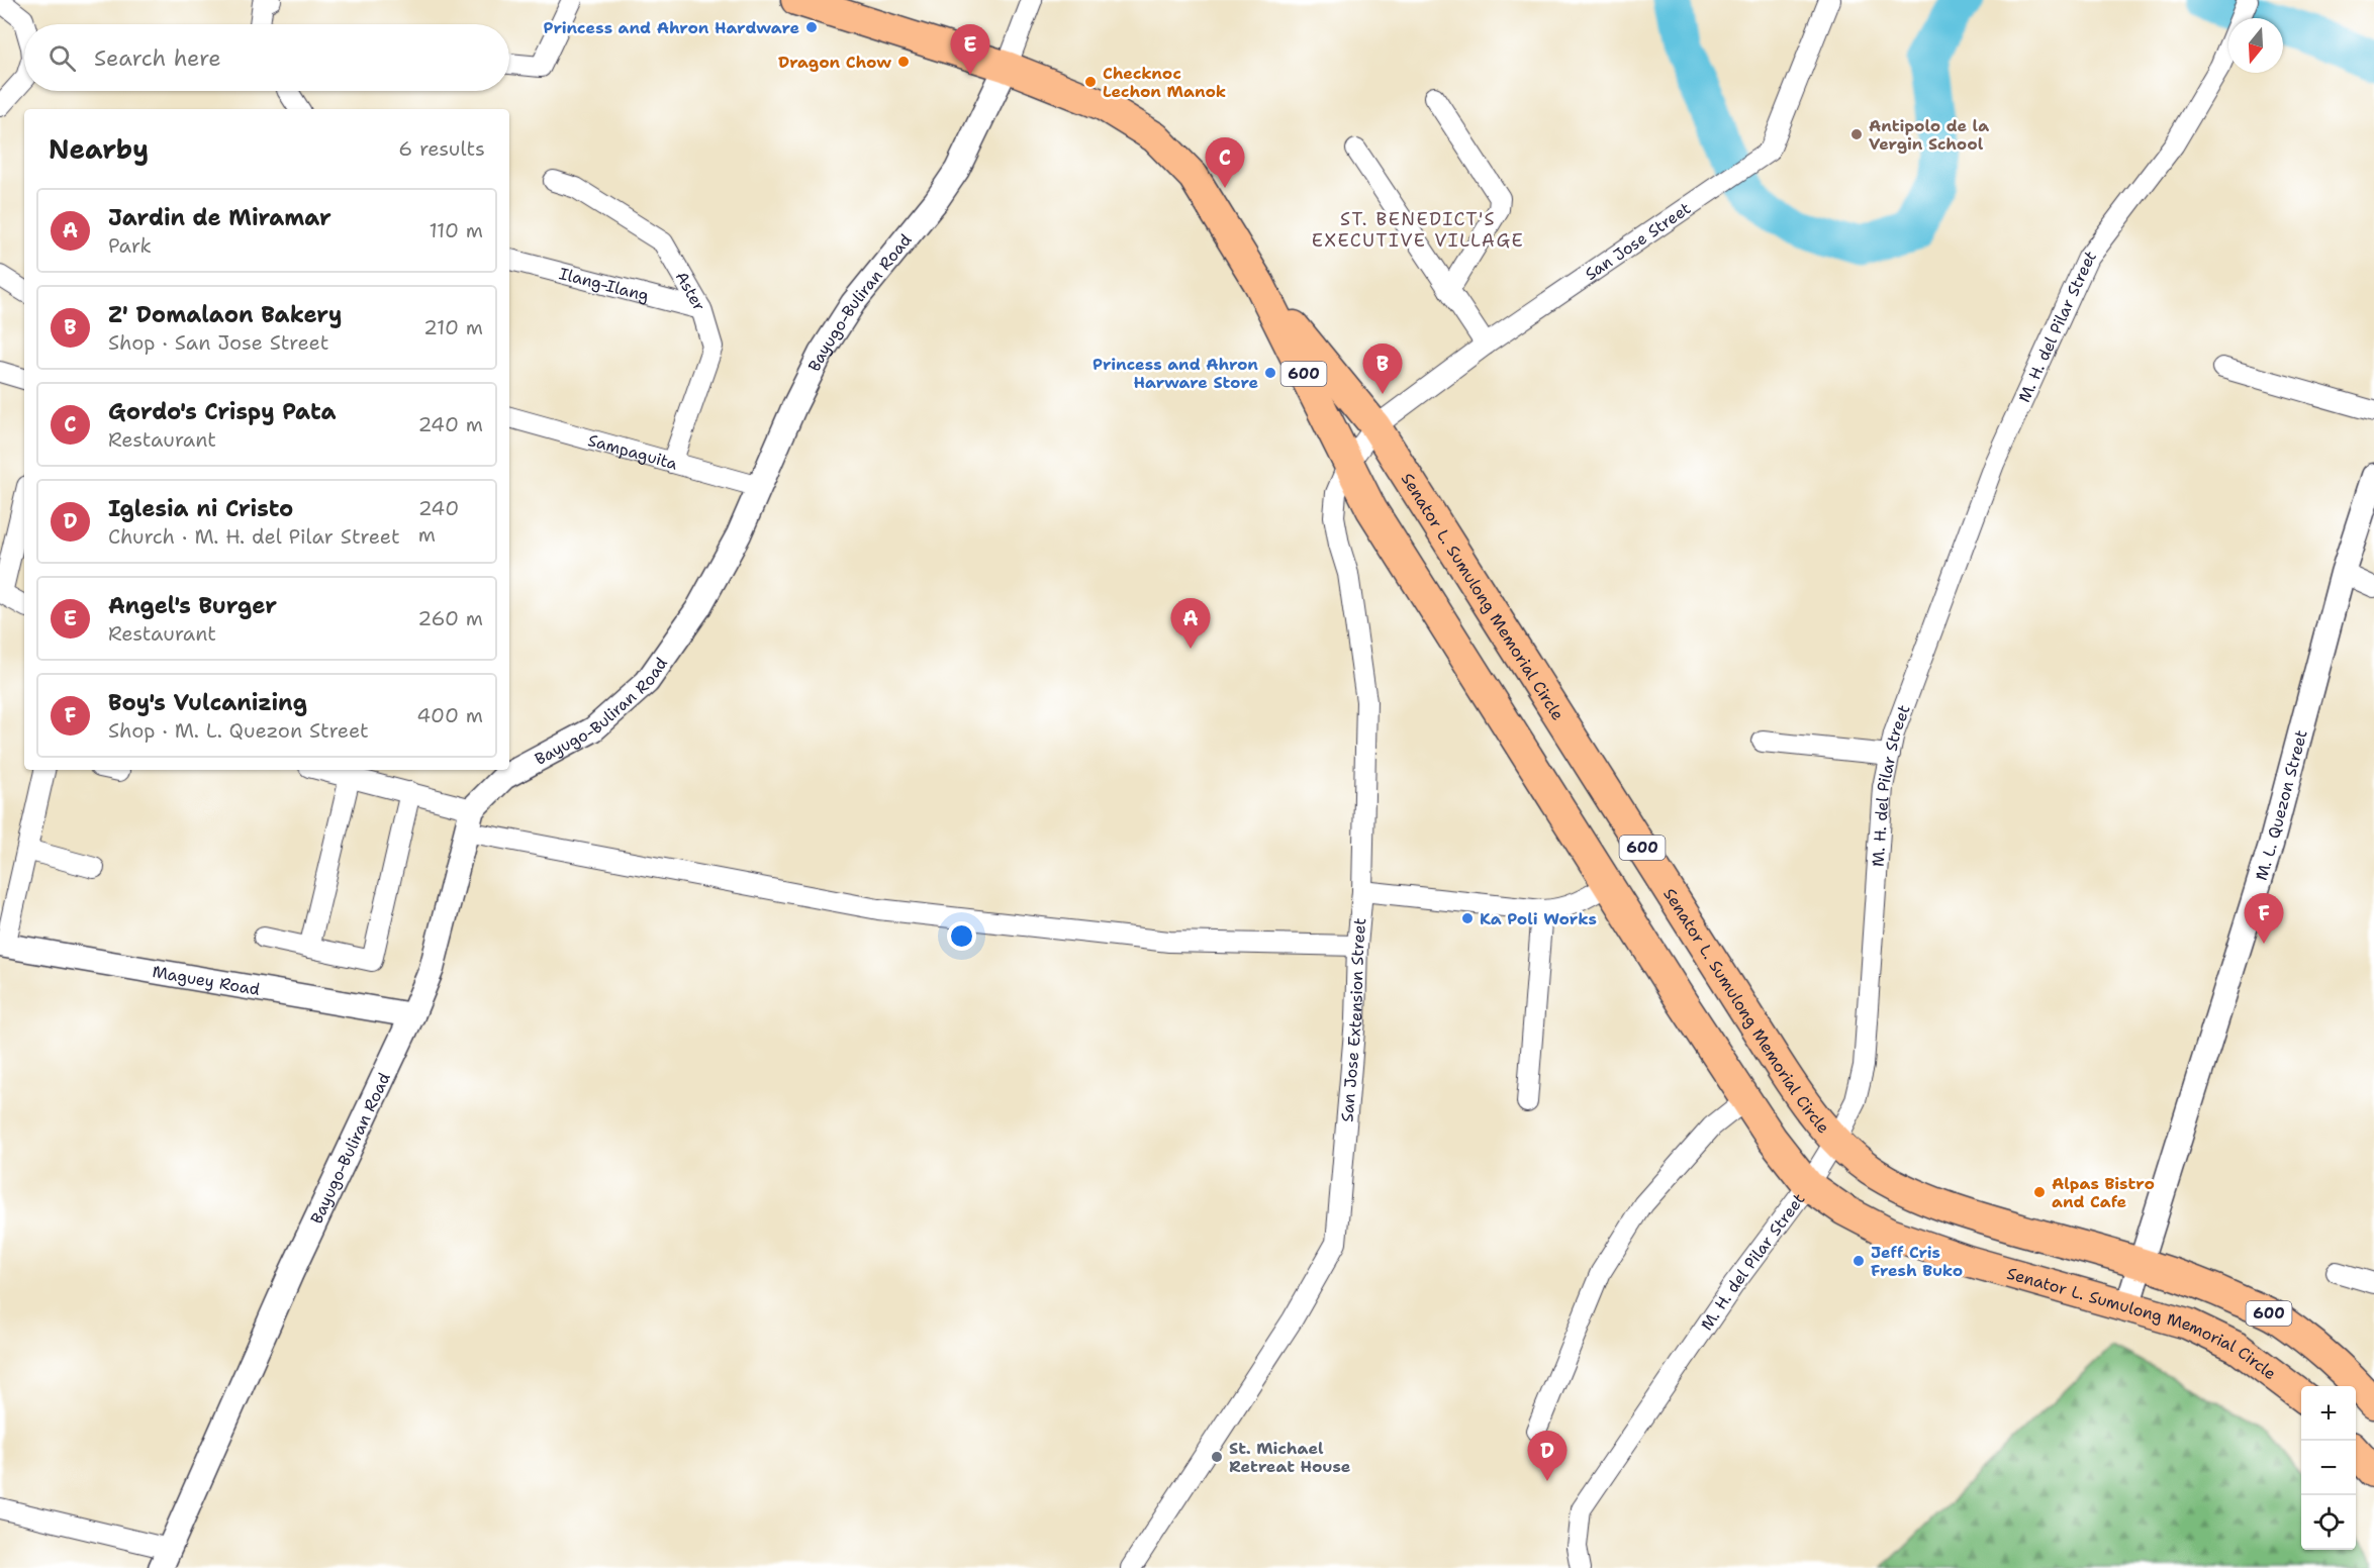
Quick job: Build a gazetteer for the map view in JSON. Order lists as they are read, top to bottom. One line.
{"streets":{"main road":["600","Senator L. Sumulong Memorial Circle"],"street":["San Jose Street","Ilang-Ilang","Aster","Bayugo-Buliran Road","M. H. del Pilar Street","Sampaguita","M. L. Quezon Street","Maguey Road","San Jose Extension Street"]},"crossings":[["San Jose Street","Senator L. Sumulong Memorial Circle"],["San Jose Street","San Jose Extension Street"],["Ilang-Ilang","Aster"],["Aster","Sampaguita"],["Bayugo-Buliran Road","Sampaguita"],["Bayugo-Buliran Road","Senator L. Sumulong Memorial Circle"],["Bayugo-Buliran Road","Maguey Road"],["M. H. del Pilar Street","Senator L. Sumulong Memorial Circle"],["Senator L. Sumulong Memorial Circle","M. L. Quezon Street"],["Senator L. Sumulong Memorial Circle","San Jose Extension Street"]],"districts":["ST. BENEDICT'S EXECUTIVE VILLAGE"],"places":["Princess and Ahron Hardware","Dragon Chow","Checknoc Lechon Manok","Antipolo de la Vergin School","Princess and Ahron Harware Store","Ka Poli Works","Alpas Bistro and Cafe","Jeff Cris Fresh Buko","St. Michael Retreat House"],"north":"bottom","page":{"pins":["E","C","B","A","F","D"],"search":"Search here","heading":["Nearby","6 results"],"list":[{"mark":"A","name":"Jardin de Miramar","note":"Park","value":"110 m"},{"mark":"B","name":"Z' Domalaon Bakery","note":"Shop · San Jose Street","value":"210 m"},{"mark":"C","name":"Gordo's Crispy Pata","note":"Restaurant","value":"240 m"},{"mark":"D","name":"Iglesia ni Cristo","note":"Church · M. H. del Pilar Street","value":"240 m"},{"mark":"E","name":"Angel's Burger","note":"Restaurant","value":"260 m"},{"mark":"F","name":"Boy's Vulcanizing","note":"Shop · M. L. Quezon Street","value":"400 m"}],"map_buttons":["+","−"]}}
